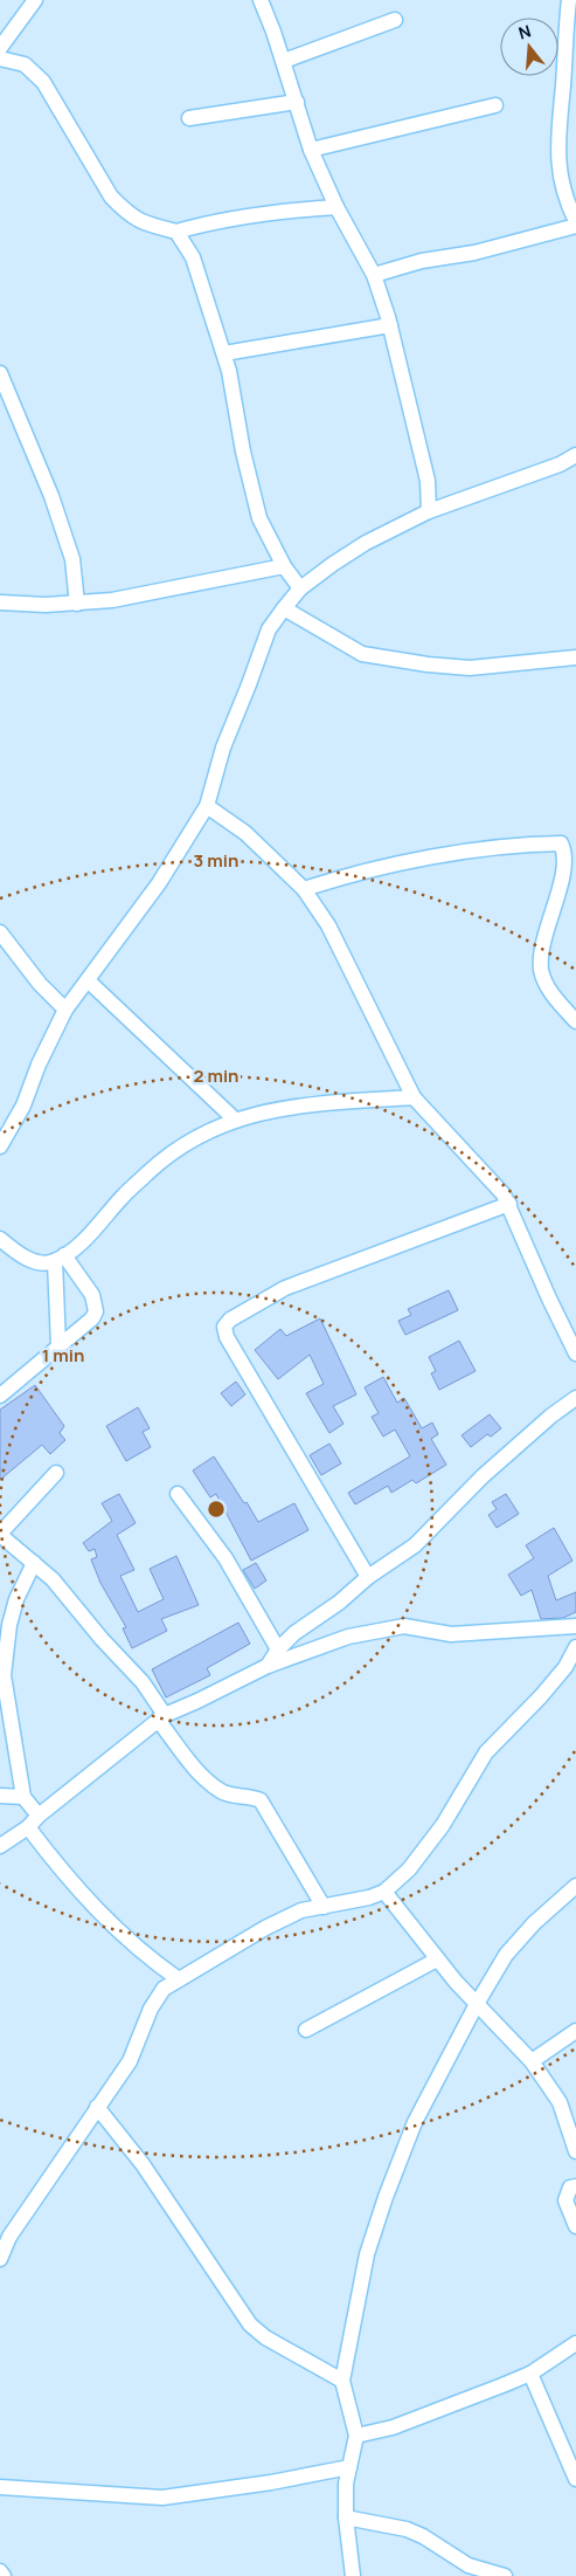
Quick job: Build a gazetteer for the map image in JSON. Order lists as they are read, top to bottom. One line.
{"north":"top","rings":["3 min","2 min","1 min"]}
